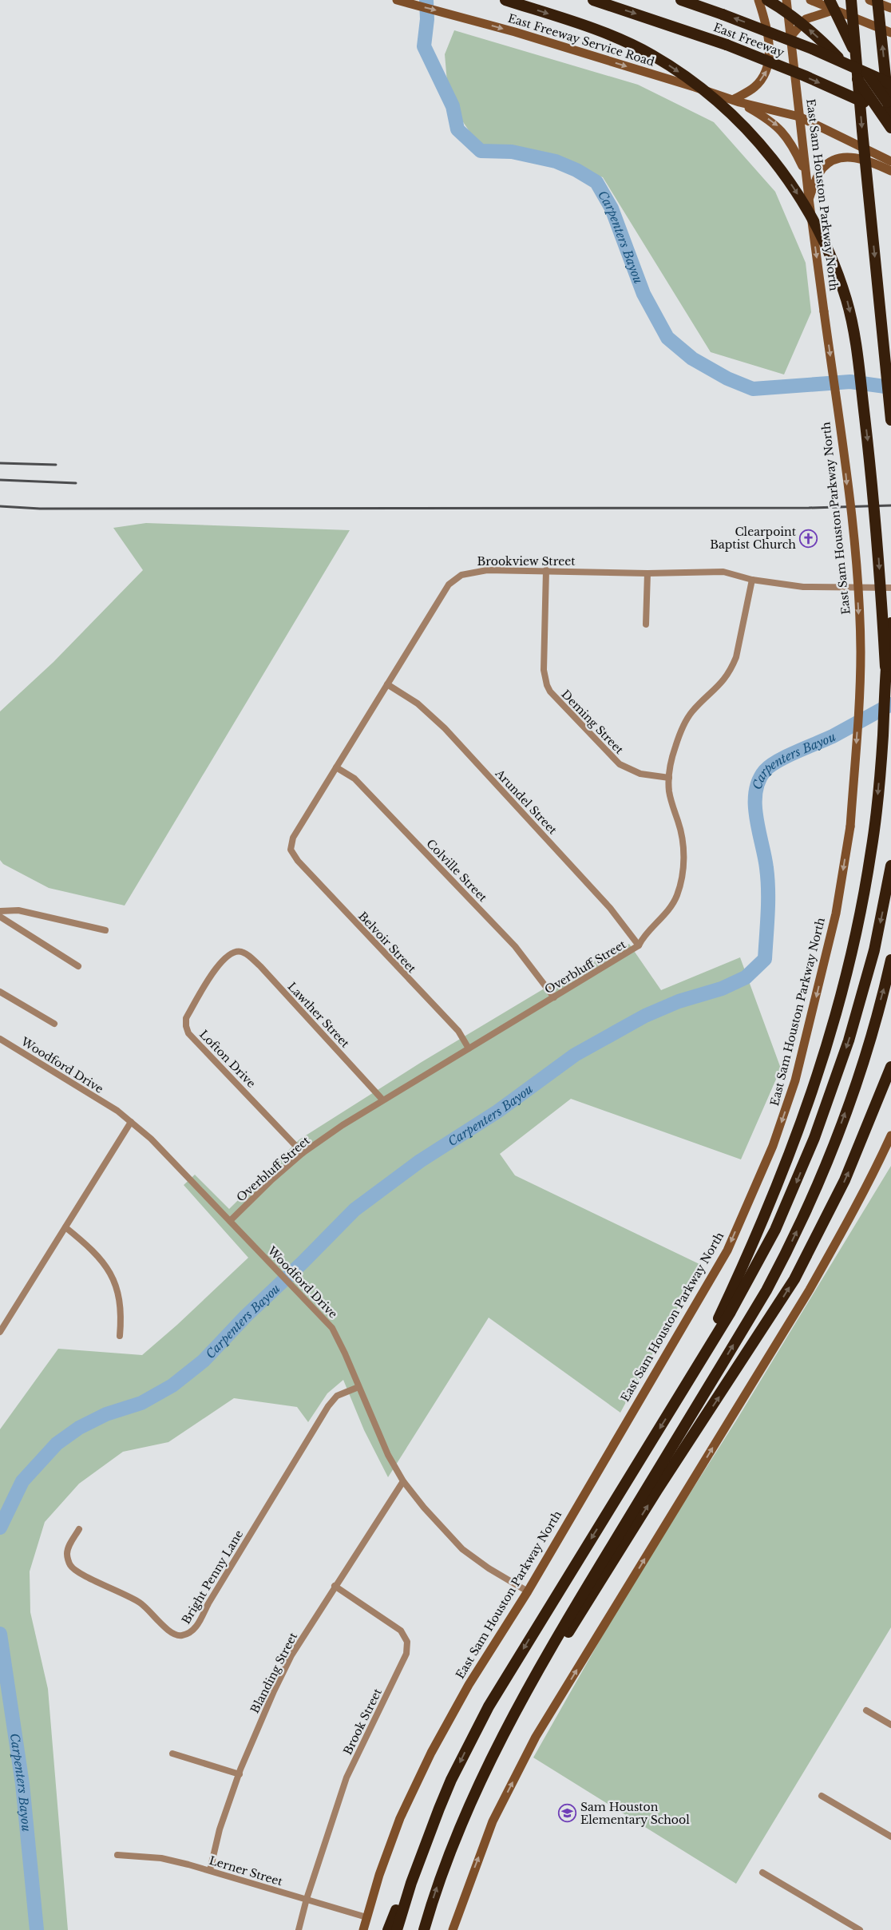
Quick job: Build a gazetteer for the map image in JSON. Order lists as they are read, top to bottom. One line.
{"streets":{"highway":["East Freeway"],"main road":["East Freeway Service Road","East Sam Houston Parkway North"],"street":["Brookview Street","Deming Street","Arundel Street","Colville Street","Belvoir Street","Overbluff Street","Lawther Street","Lofton Drive","Woodford Drive","Bright Penny Lane","Blanding Street","Brook Street","Lerner Street"]},"crossings":[["East Sam Houston Parkway North","Woodford Drive"],["East Sam Houston Parkway North","Lerner Street"],["Brookview Street","Deming Street"],["Brookview Street","Arundel Street"],["Brookview Street","Colville Street"],["Brookview Street","Belvoir Street"],["Brookview Street","Overbluff Street"],["Deming Street","Overbluff Street"],["Arundel Street","Overbluff Street"],["Colville Street","Overbluff Street"],["Belvoir Street","Overbluff Street"],["Overbluff Street","Lawther Street"],["Overbluff Street","Lofton Drive"],["Overbluff Street","Woodford Drive"],["Lawther Street","Lofton Drive"],["Woodford Drive","Bright Penny Lane"],["Woodford Drive","Blanding Street"],["Blanding Street","Brook Street"],["Blanding Street","Lerner Street"],["Brook Street","Lerner Street"]],"one_way":["East Freeway Service Road","East Sam Houston Parkway North"],"water":["Carpenters Bayou"],"places":{"church":["Clearpoint Baptist Church"],"school or university":["Sam Houston Elementary School"]}}
